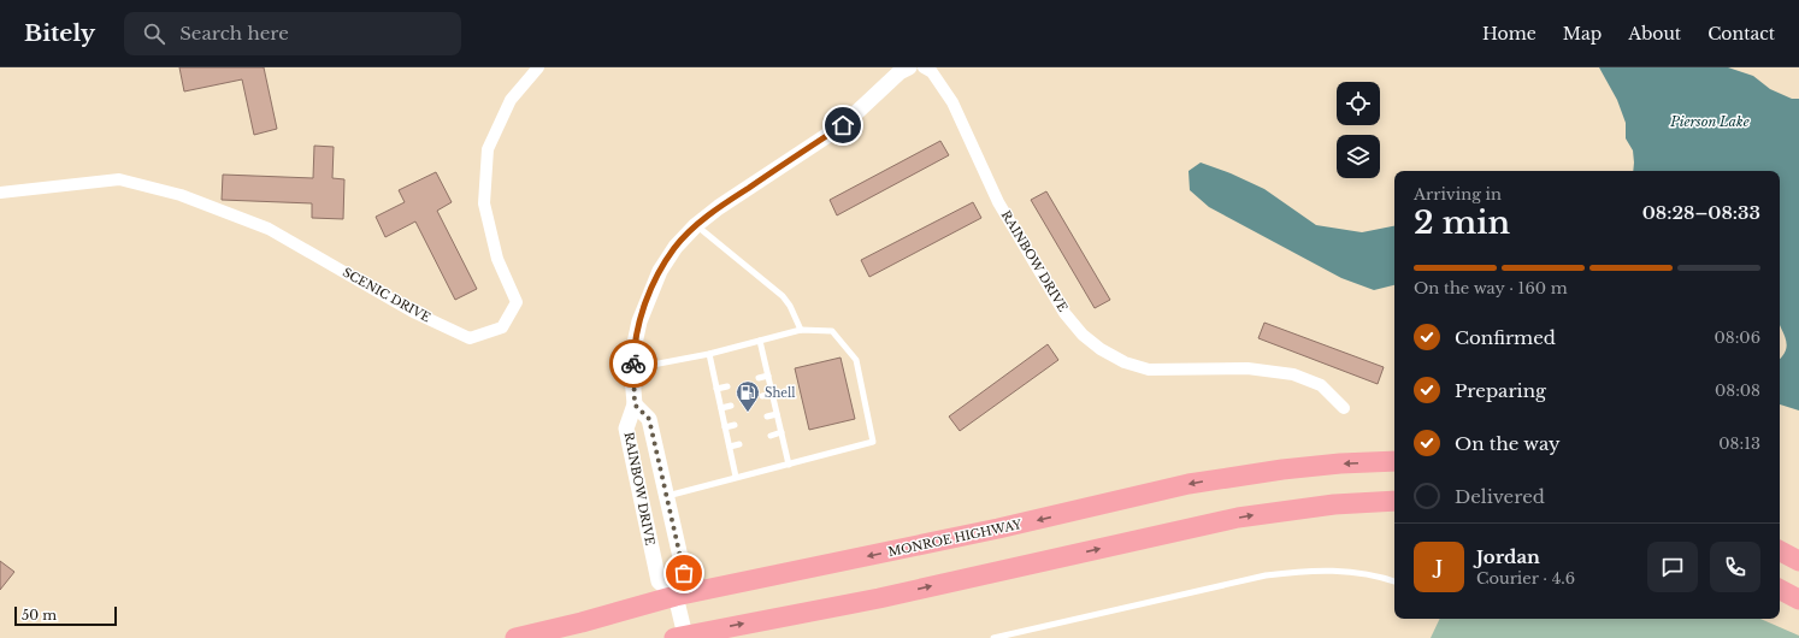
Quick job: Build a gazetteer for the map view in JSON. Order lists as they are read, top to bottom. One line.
{"streets":{"highway":["MONROE HIGHWAY"],"street":["RAINBOW DRIVE","SCENIC DRIVE"]},"crossings":[["RAINBOW DRIVE","MONROE HIGHWAY"]],"water":["Pierson Lake"],"places":{"fuel station":["Shell"]},"scale_bar":"50 m","page":{"header":"Bitely","search":"Search here","nav":["Home","Map","About","Contact"],"heading":["2 min","Arriving in","08:28–08:33"],"panel":["Jordan","Courier · 4.6"],"bar":"On the way · 160 m","list":[["Confirmed","08:06"],["Preparing","08:08"],["On the way","08:13"],"Delivered"],"round":"J","scale":"50 m"}}
